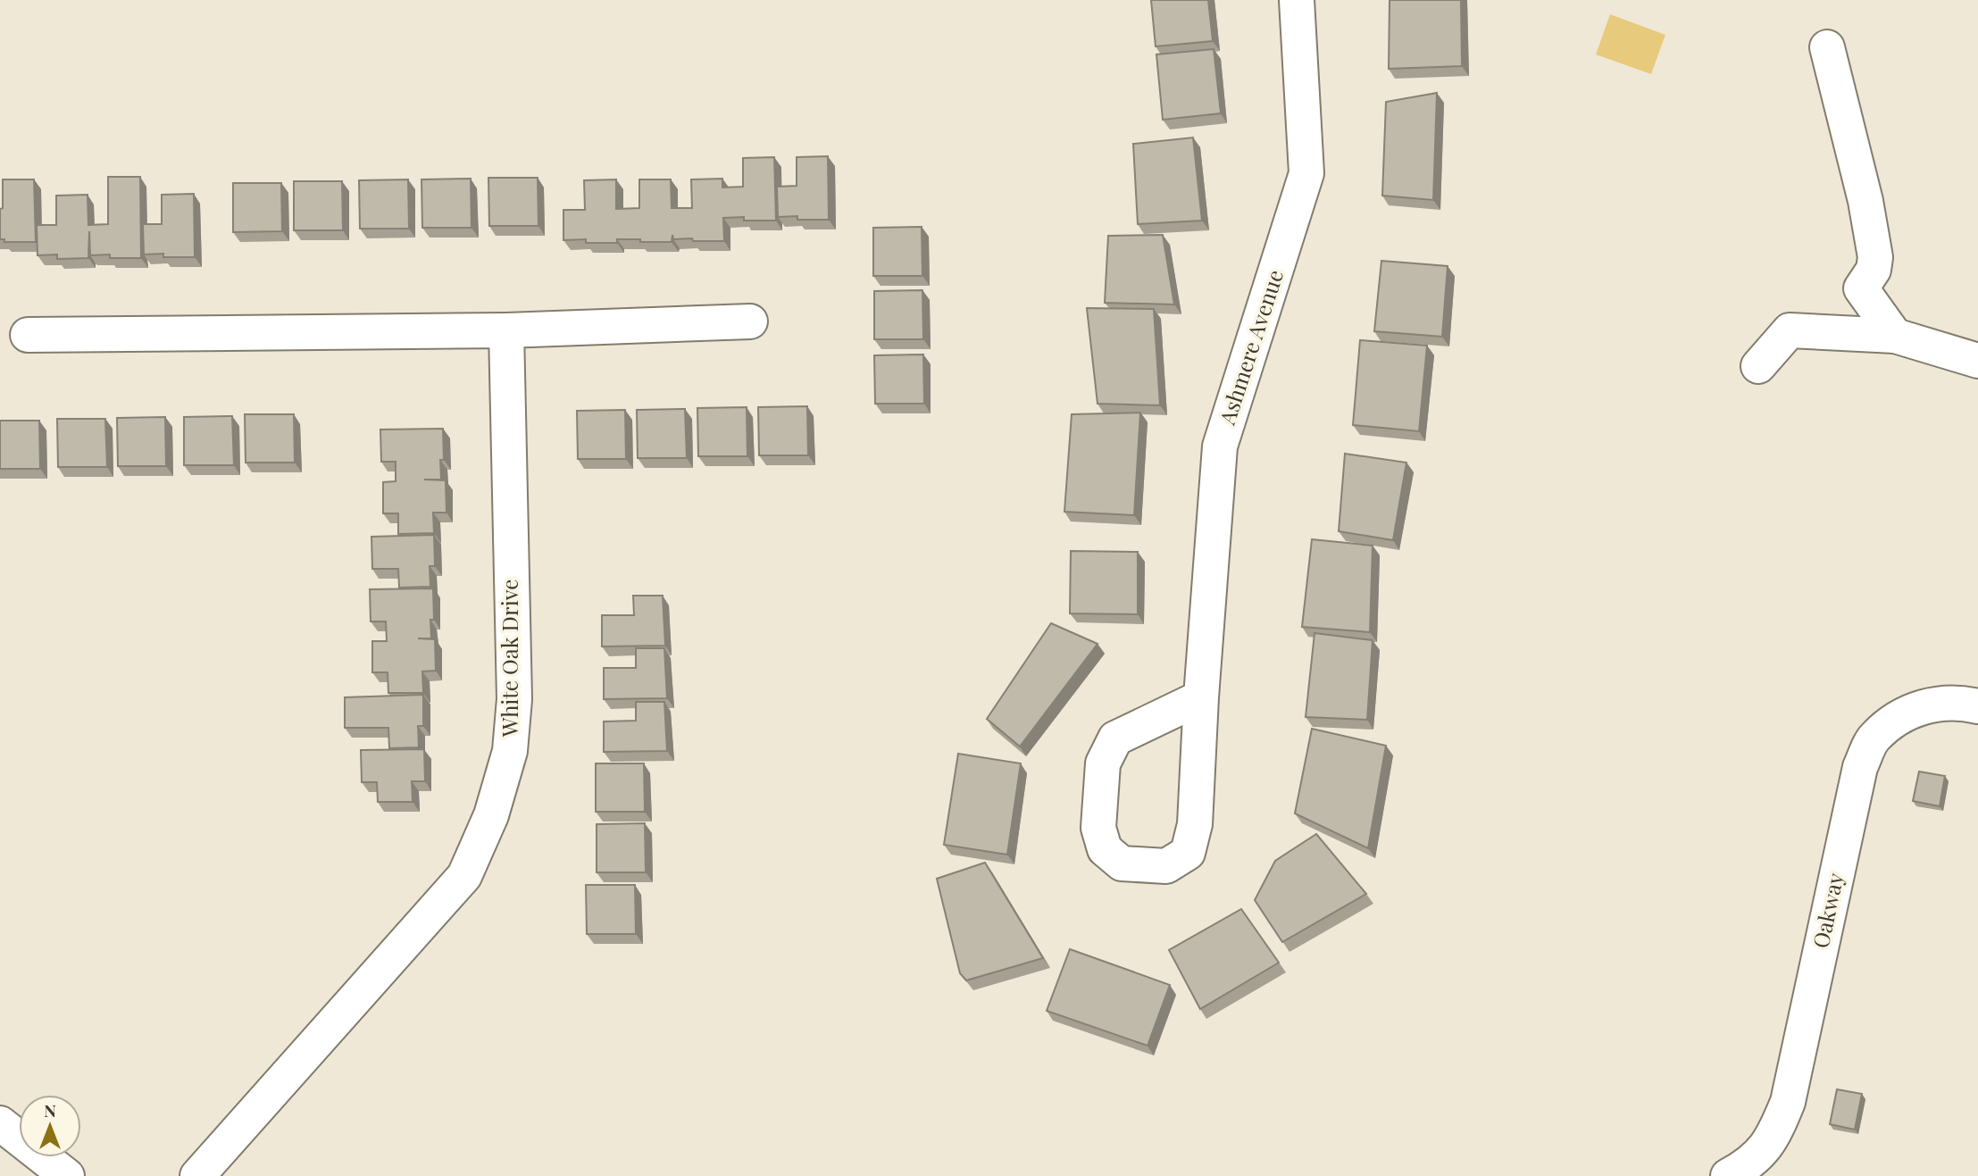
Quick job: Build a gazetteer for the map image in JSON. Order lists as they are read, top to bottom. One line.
{"streets":{"street":["Ashmere Avenue","White Oak Drive","Oakway"]},"north":"top"}
